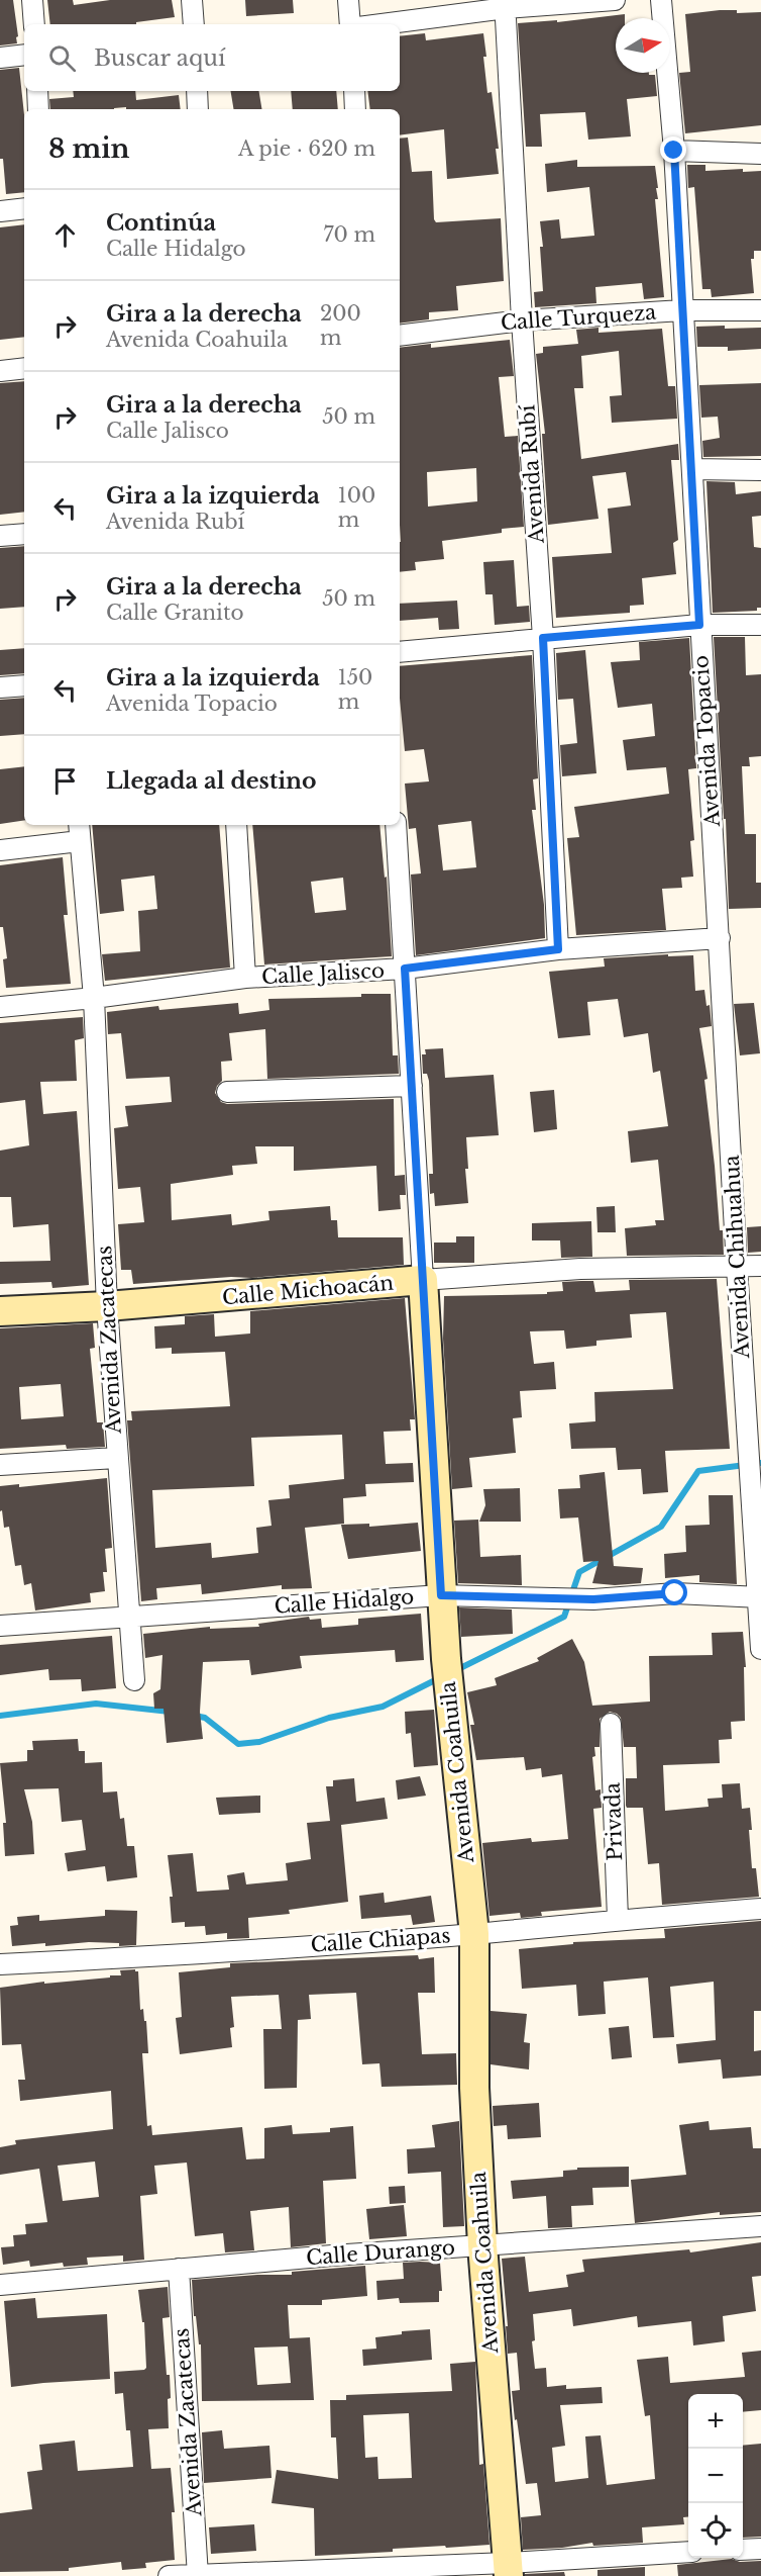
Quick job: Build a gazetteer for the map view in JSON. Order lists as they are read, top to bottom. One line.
{"streets":{"street":["Calle Turqueza","Avenida Rubí","Avenida Topacio","Calle Jalisco","Avenida Chihuahua","Calle Michoacán","Avenida Zacatecas","Calle Hidalgo","Avenida Coahuila","Privada","Calle Chiapas","Calle Durango"]},"crossings":[["Calle Turqueza","Avenida Rubí"],["Calle Turqueza","Avenida Topacio"],["Avenida Rubí","Calle Jalisco"],["Avenida Topacio","Calle Jalisco"],["Avenida Topacio","Avenida Chihuahua"],["Calle Jalisco","Avenida Chihuahua"],["Calle Jalisco","Avenida Zacatecas"],["Calle Jalisco","Avenida Coahuila"],["Avenida Chihuahua","Calle Michoacán"],["Avenida Chihuahua","Calle Hidalgo"],["Calle Michoacán","Avenida Zacatecas"],["Calle Michoacán","Avenida Coahuila"],["Avenida Zacatecas","Calle Hidalgo"],["Avenida Zacatecas","Calle Durango"],["Calle Hidalgo","Avenida Coahuila"],["Avenida Coahuila","Calle Chiapas"],["Avenida Coahuila","Calle Durango"],["Privada","Calle Chiapas"]],"north":"right","page":{"search":"Buscar aquí","heading":["8 min","A pie · 620 m"],"list":[["Continúa","Calle Hidalgo","70 m"],["Gira a la derecha","Avenida Coahuila","200 m"],["Gira a la derecha","Calle Jalisco","50 m"],["Gira a la izquierda","Avenida Rubí","100 m"],["Gira a la derecha","Calle Granito","50 m"],["Gira a la izquierda","Avenida Topacio","150 m"],"Llegada al destino"],"map_buttons":["+","−"]}}
